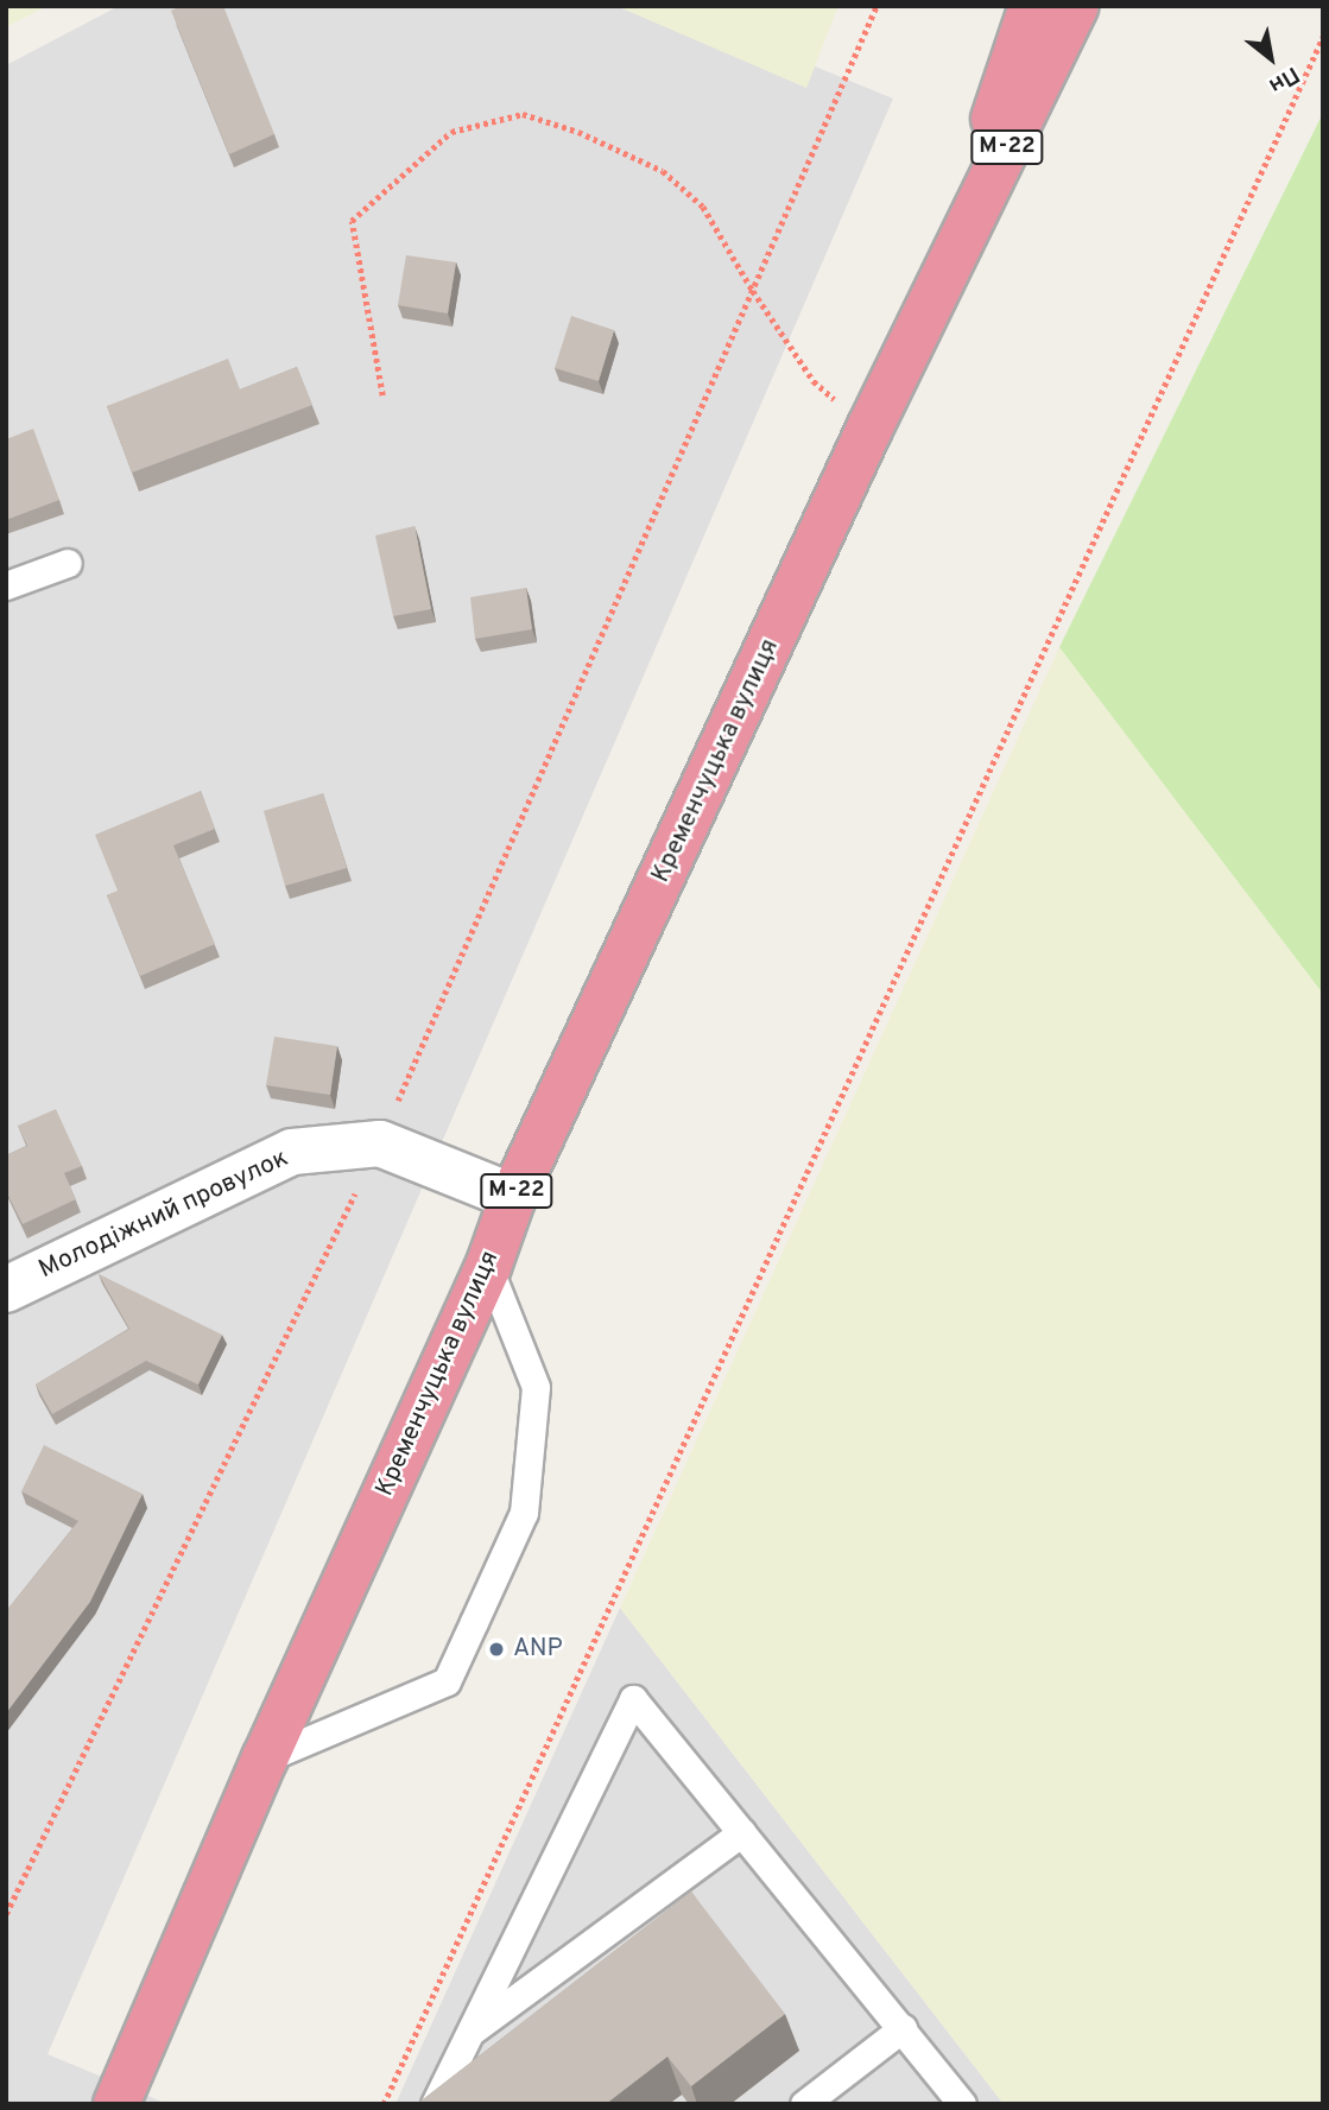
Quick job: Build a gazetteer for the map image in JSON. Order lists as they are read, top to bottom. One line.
{"streets":{"highway":["М-22","Кременчуцька вулиця"],"street":["Молодіжний провулок"]},"crossings":[["М-22","Кременчуцька вулиця"],["Кременчуцька вулиця","Молодіжний провулок"]],"places":["ANP"],"north":"bottom right"}
